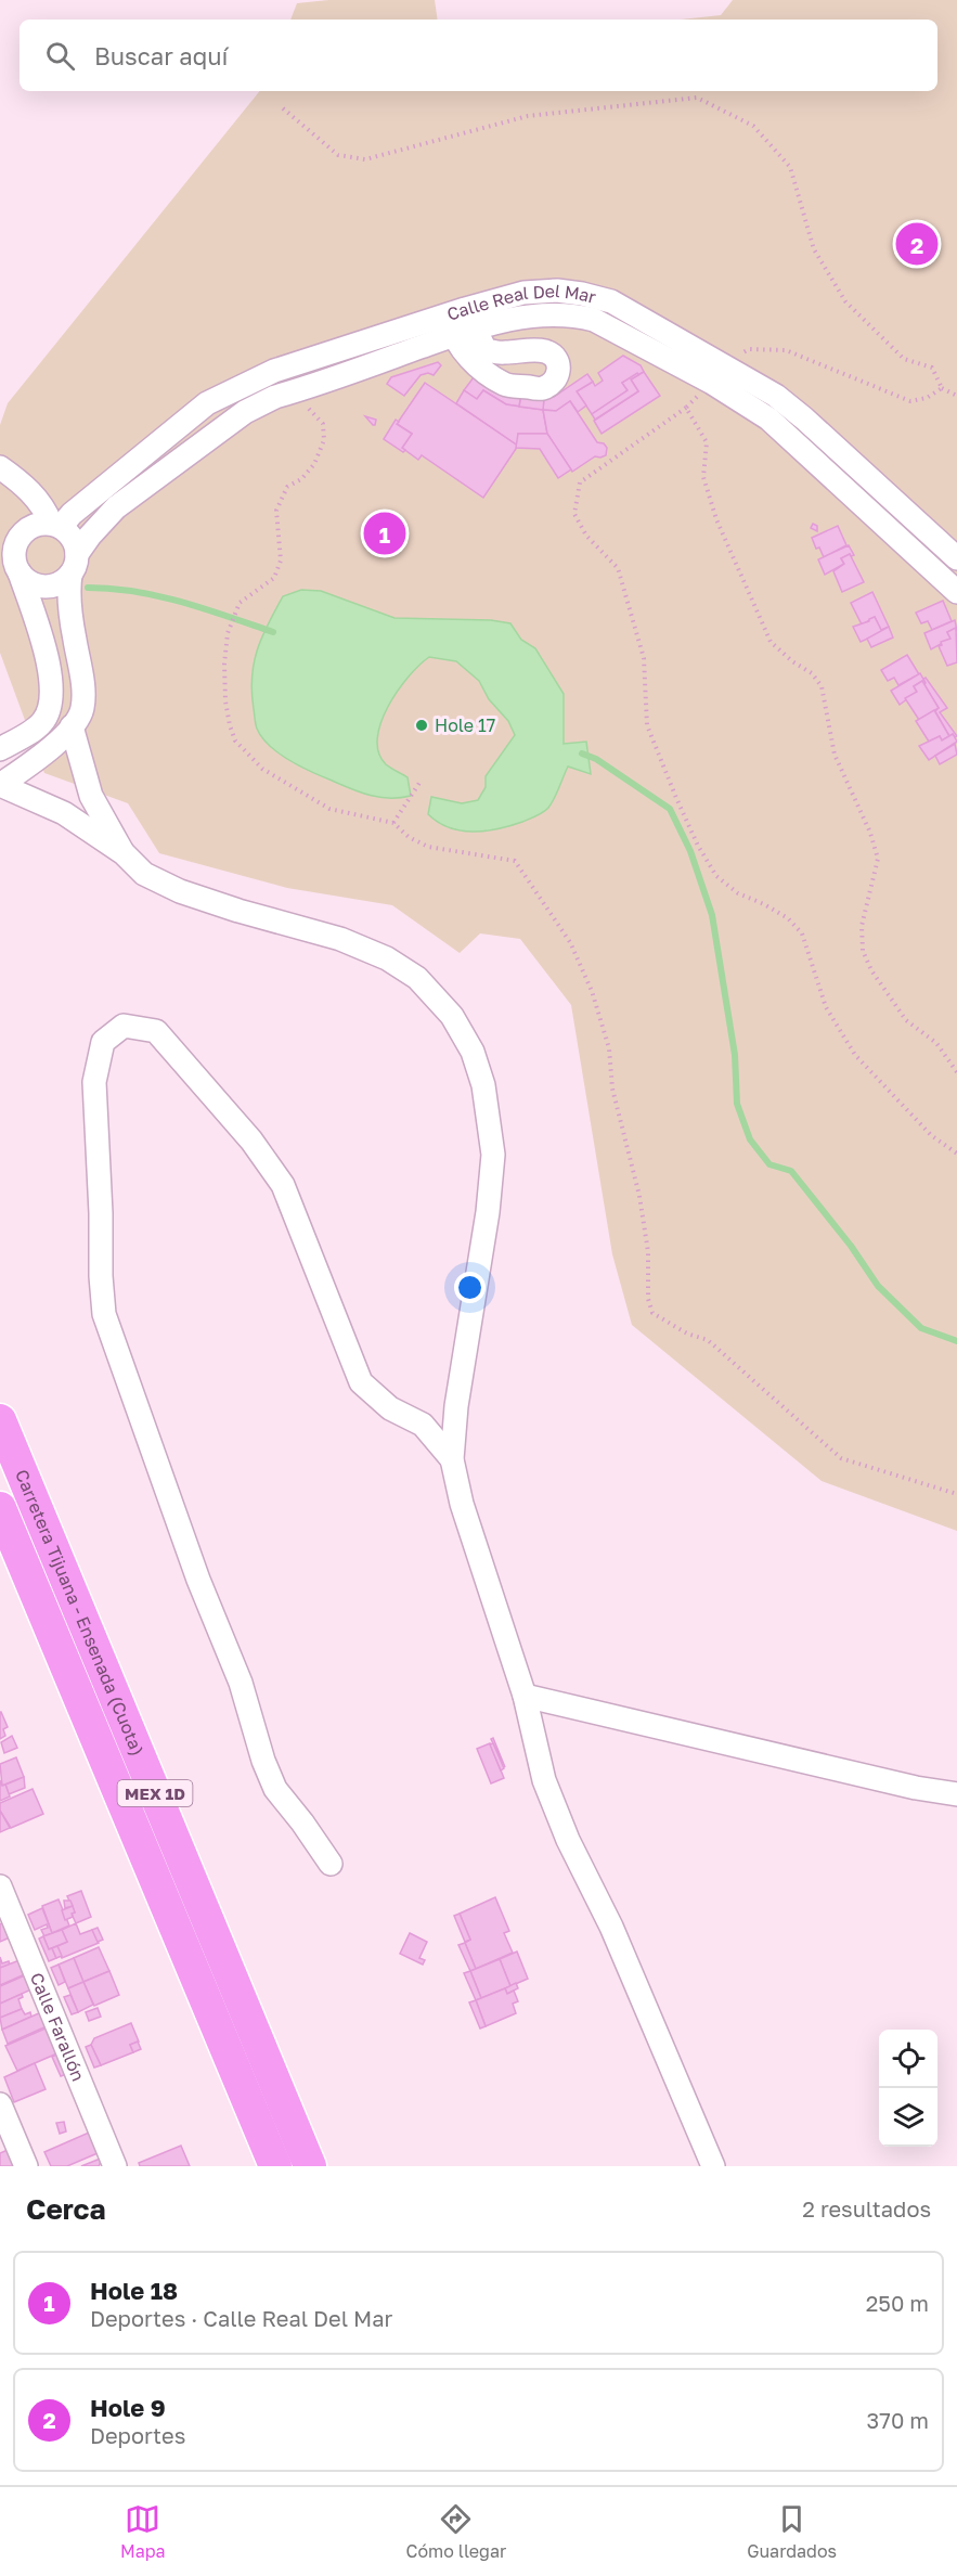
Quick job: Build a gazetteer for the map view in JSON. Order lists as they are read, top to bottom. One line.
{"streets":{"highway":["Carretera Tijuana - Ensenada (Cuota)","MEX 1D"],"street":["Calle Real Del Mar","Calle Farallón"]},"places":["Hole 17"],"page":{"search":"Buscar aquí","pins":["2","1"],"heading":["Cerca","2 resultados"],"list":[{"mark":"1","name":"Hole 18","note":"Deportes · Calle Real Del Mar","value":"250 m"},{"mark":"2","name":"Hole 9","note":"Deportes","value":"370 m"}],"nav":["Mapa","Cómo llegar","Guardados"]}}
